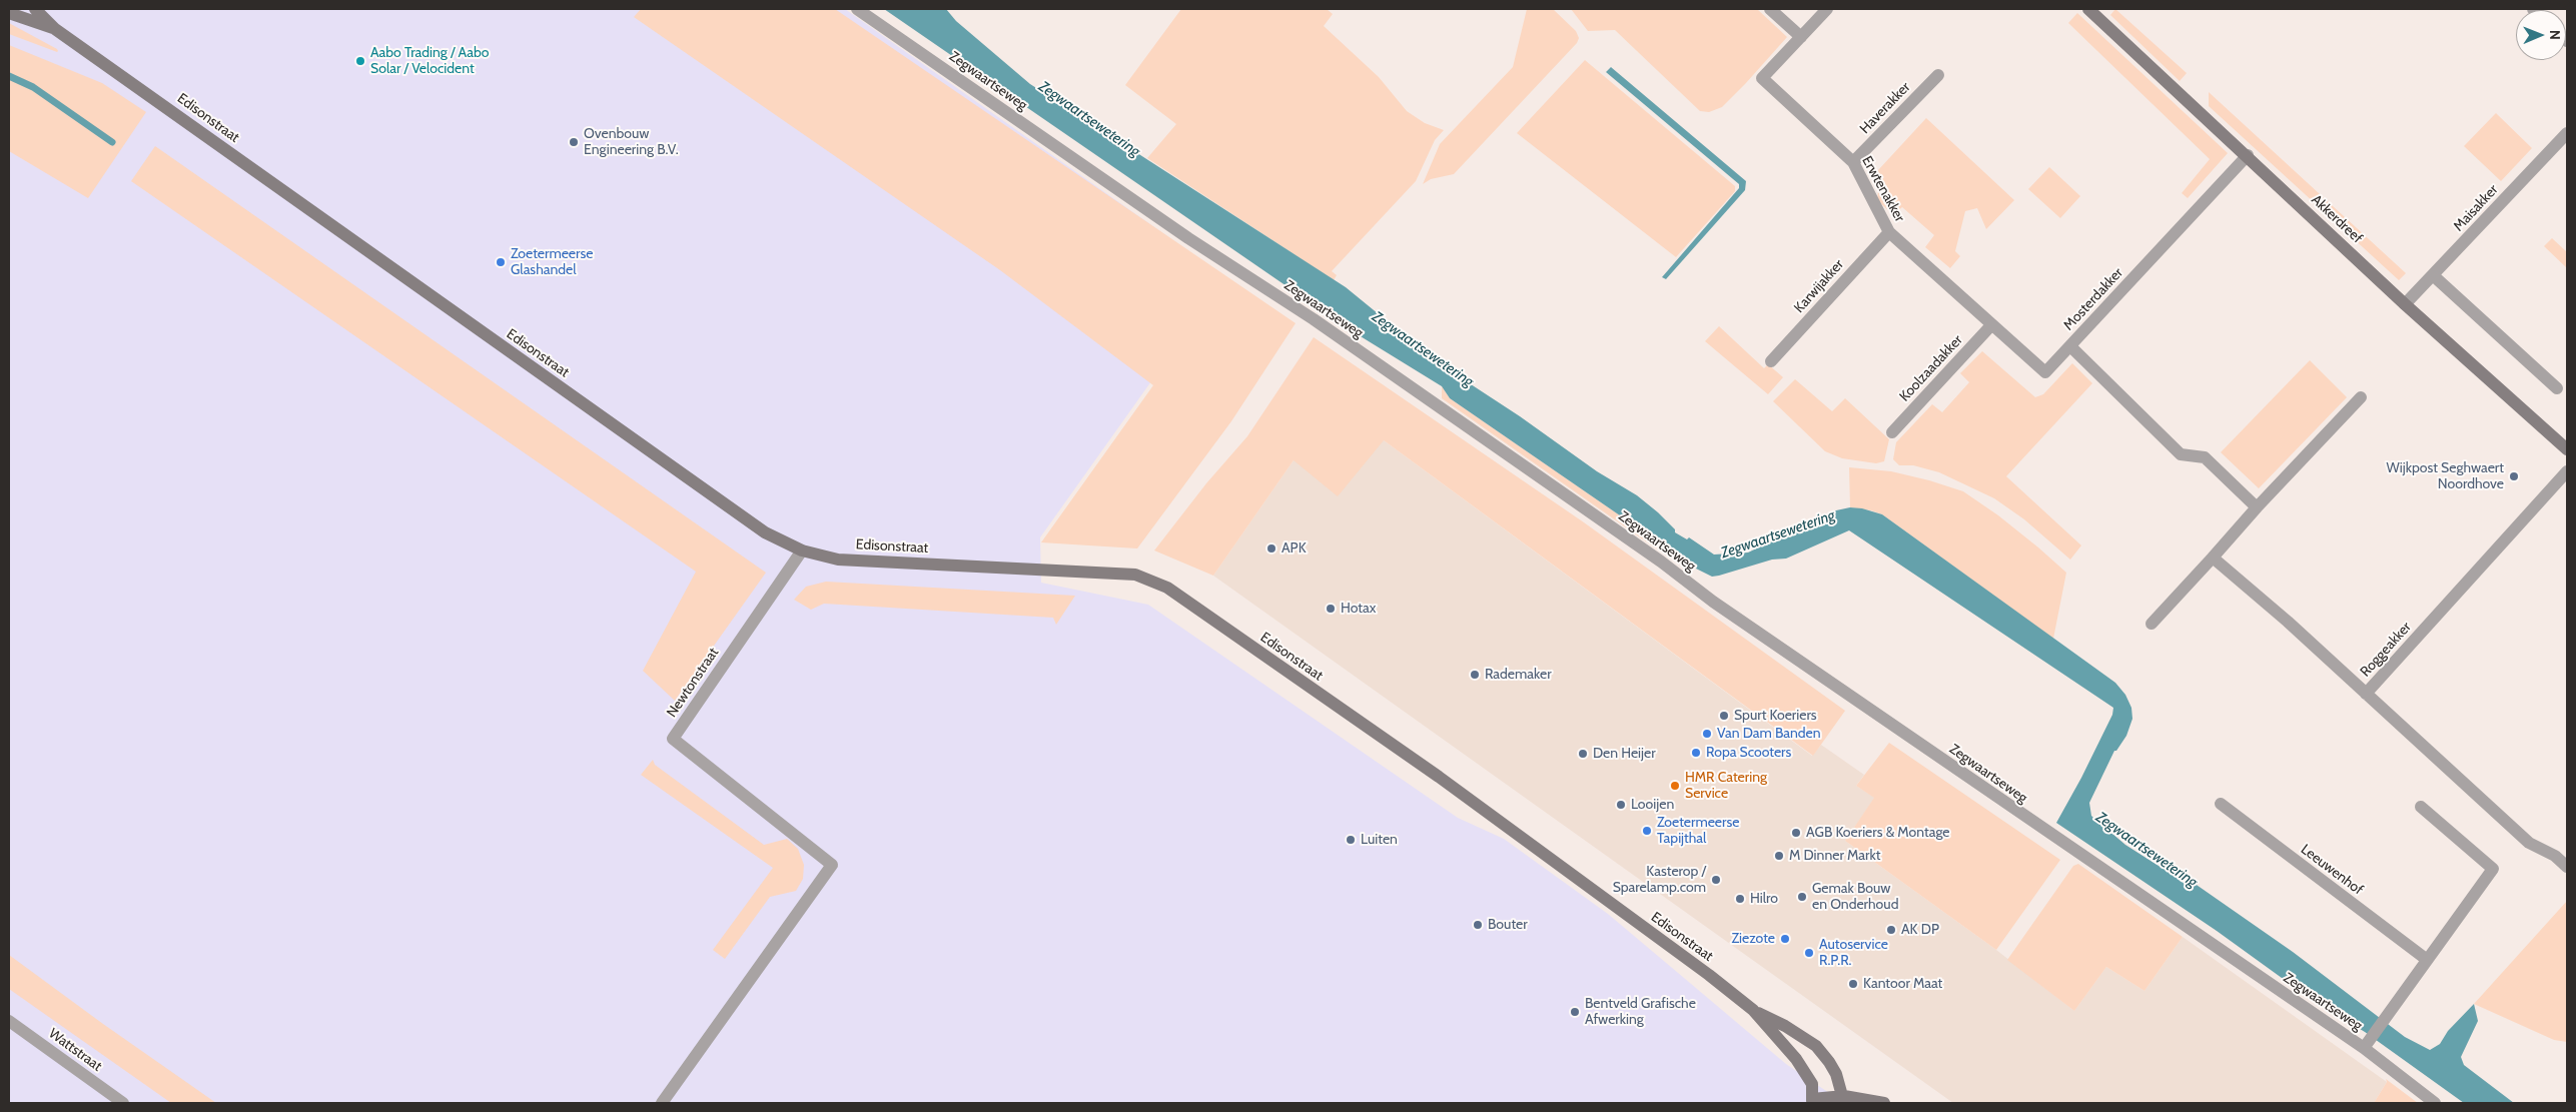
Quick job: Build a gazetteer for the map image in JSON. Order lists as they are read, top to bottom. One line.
{"streets":{"street":["Zegwaartseweg","Haverakker","Edisonstraat","Erwtenakker","Maisakker","Akkerdreef","Karwijakker","Mosterdakker","Koolzaadakker","Roggeakker","Newtonstraat","Leeuwenhof","Wattstraat"]},"crossings":[["Haverakker","Erwtenakker"],["Edisonstraat","Newtonstraat"],["Erwtenakker","Karwijakker"],["Erwtenakker","Mosterdakker"],["Erwtenakker","Koolzaadakker"],["Maisakker","Akkerdreef"],["Akkerdreef","Mosterdakker"]],"water":["Zegwaartsewetering"],"places":["Aabo Trading / Aabo Solar / Velocident","Ovenbouw Engineering B.V.","Zoetermeerse Glashandel","Wijkpost Seghwaert Noordhove","APK","Hotax","Rademaker","Spurt Koeriers","Van Dam Banden","Ropa Scooters","Den Heijer","HMR Catering Service","Looijen","Zoetermeerse Tapijthal","AGB Koeriers & Montage","Luiten","M Dinner Markt","Kasterop / Sparelamp.com","Gemak Bouw en Onderhoud","Hilro","Bouter","AK DP","Ziezote","Autoservice R.P.R.","Kantoor Maat","Bentveld Grafische Afwerking"],"north":"right"}
